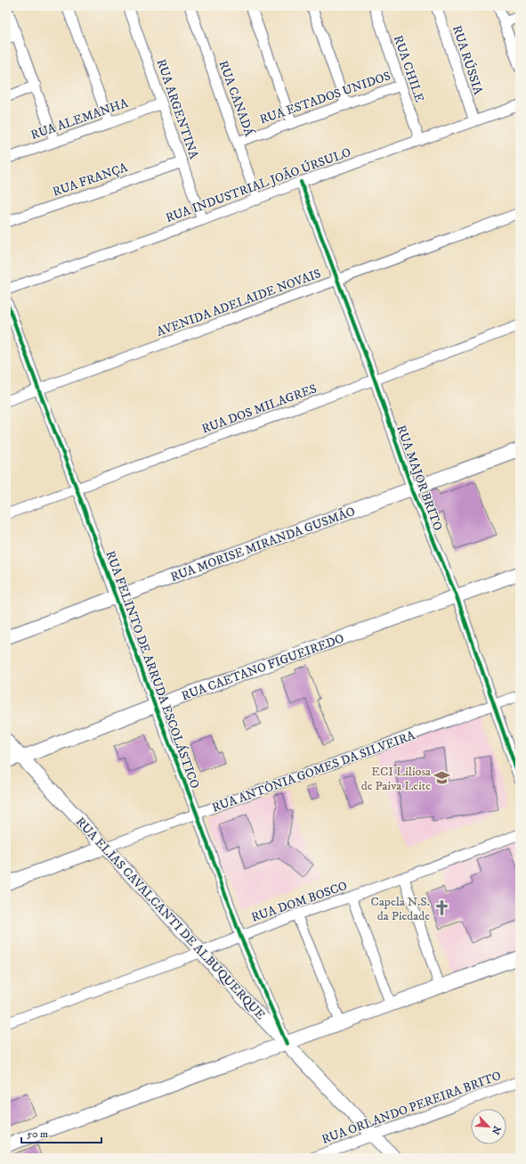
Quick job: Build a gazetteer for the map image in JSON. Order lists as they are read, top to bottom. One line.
{"streets":{"street":["RUA RÚSSIA","RUA CHILE","RUA ESTADOS UNIDOS","RUA CANADÁ","RUA ARGENTINA","RUA ALEMANHA","RUA FRANÇA","RUA INDUSTRIAL JOÃO ÚRSULO","AVENIDA ADELAIDE NOVAIS","RUA DOS MILAGRES","RUA MAJOR BRITO","RUA MORISE MIRANDA GUSMÃO","RUA CAETANO FIGUEIREDO","RUA FELINTO DE ARRUDA ESCOLÁSTICO","RUA ANTÔNIA GOMES DA SILVEIRA","RUA DOM BOSCO","RUA ELIAS CAVALCANTI DE ALBUQUERQUE","RUA ORLANDO PEREIRA BRITO"]},"crossings":[["RUA RÚSSIA","RUA INDUSTRIAL JOÃO ÚRSULO"],["RUA CHILE","RUA ESTADOS UNIDOS"],["RUA CHILE","RUA INDUSTRIAL JOÃO ÚRSULO"],["RUA ESTADOS UNIDOS","RUA CANADÁ"],["RUA CANADÁ","RUA INDUSTRIAL JOÃO ÚRSULO"],["RUA ARGENTINA","RUA ALEMANHA"],["RUA ARGENTINA","RUA FRANÇA"],["RUA ARGENTINA","RUA INDUSTRIAL JOÃO ÚRSULO"],["RUA INDUSTRIAL JOÃO ÚRSULO","RUA MAJOR BRITO"],["AVENIDA ADELAIDE NOVAIS","RUA MAJOR BRITO"],["AVENIDA ADELAIDE NOVAIS","RUA FELINTO DE ARRUDA ESCOLÁSTICO"],["RUA DOS MILAGRES","RUA MAJOR BRITO"],["RUA DOS MILAGRES","RUA FELINTO DE ARRUDA ESCOLÁSTICO"],["RUA MAJOR BRITO","RUA MORISE MIRANDA GUSMÃO"],["RUA MAJOR BRITO","RUA CAETANO FIGUEIREDO"],["RUA MAJOR BRITO","RUA ANTÔNIA GOMES DA SILVEIRA"],["RUA MORISE MIRANDA GUSMÃO","RUA FELINTO DE ARRUDA ESCOLÁSTICO"],["RUA CAETANO FIGUEIREDO","RUA FELINTO DE ARRUDA ESCOLÁSTICO"],["RUA CAETANO FIGUEIREDO","RUA ELIAS CAVALCANTI DE ALBUQUERQUE"],["RUA FELINTO DE ARRUDA ESCOLÁSTICO","RUA ANTÔNIA GOMES DA SILVEIRA"],["RUA FELINTO DE ARRUDA ESCOLÁSTICO","RUA DOM BOSCO"],["RUA FELINTO DE ARRUDA ESCOLÁSTICO","RUA ELIAS CAVALCANTI DE ALBUQUERQUE"],["RUA ANTÔNIA GOMES DA SILVEIRA","RUA ELIAS CAVALCANTI DE ALBUQUERQUE"],["RUA DOM BOSCO","RUA ELIAS CAVALCANTI DE ALBUQUERQUE"],["RUA ELIAS CAVALCANTI DE ALBUQUERQUE","RUA ORLANDO PEREIRA BRITO"]],"places":{"school or university":["ECI Liliosa de Paiva Leite"],"church":["Capela N.S. da Piedade"]},"scale_bar":"50 m","north":"bottom right"}
